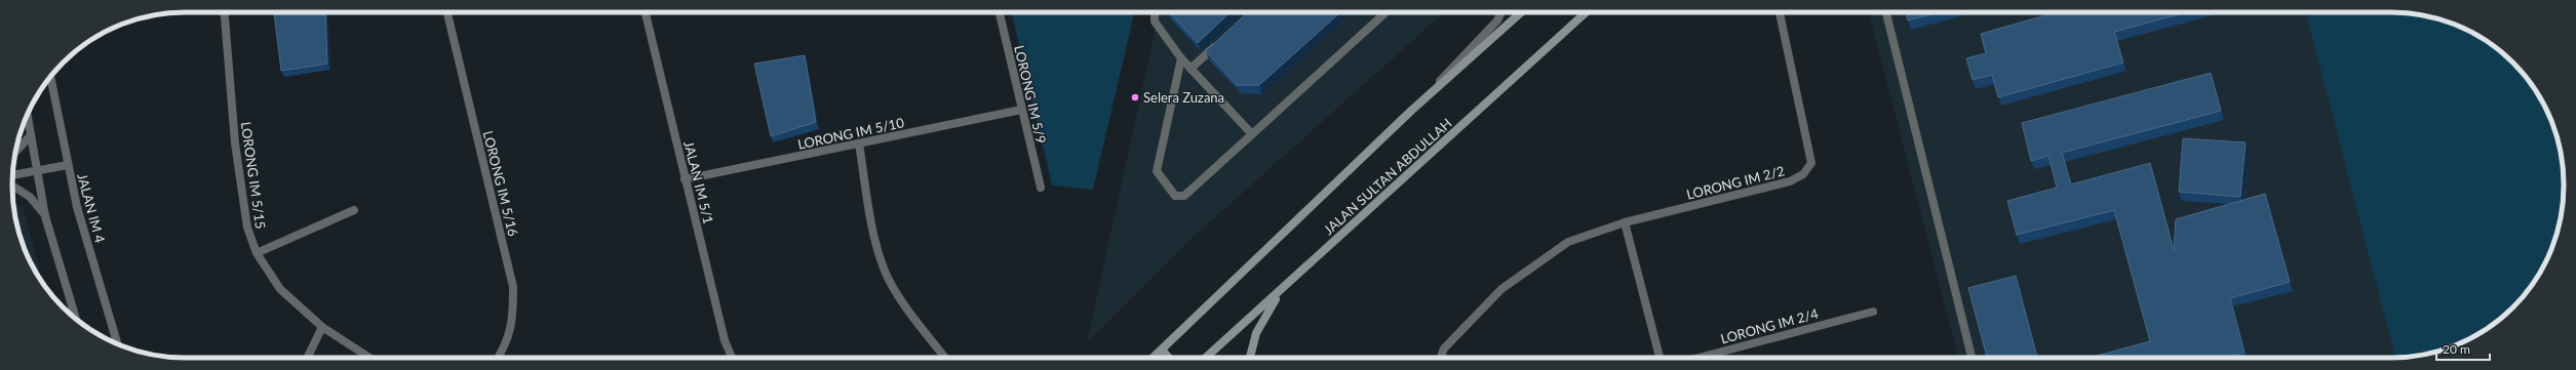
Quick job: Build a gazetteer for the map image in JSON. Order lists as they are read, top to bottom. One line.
{"streets":{"main road":["JALAN SULTAN ABDULLAH"],"street":["LORONG IM 5/9","LORONG IM 5/10","LORONG IM 5/15","JALAN IM 5/1","LORONG IM 2/2","LORONG IM 5/16","JALAN IM 4","LORONG IM 2/4"]},"crossings":[["LORONG IM 5/9","LORONG IM 5/10"],["LORONG IM 5/10","JALAN IM 5/1"]],"places":["Selera Zuzana"],"scale_bar":"20 m"}
